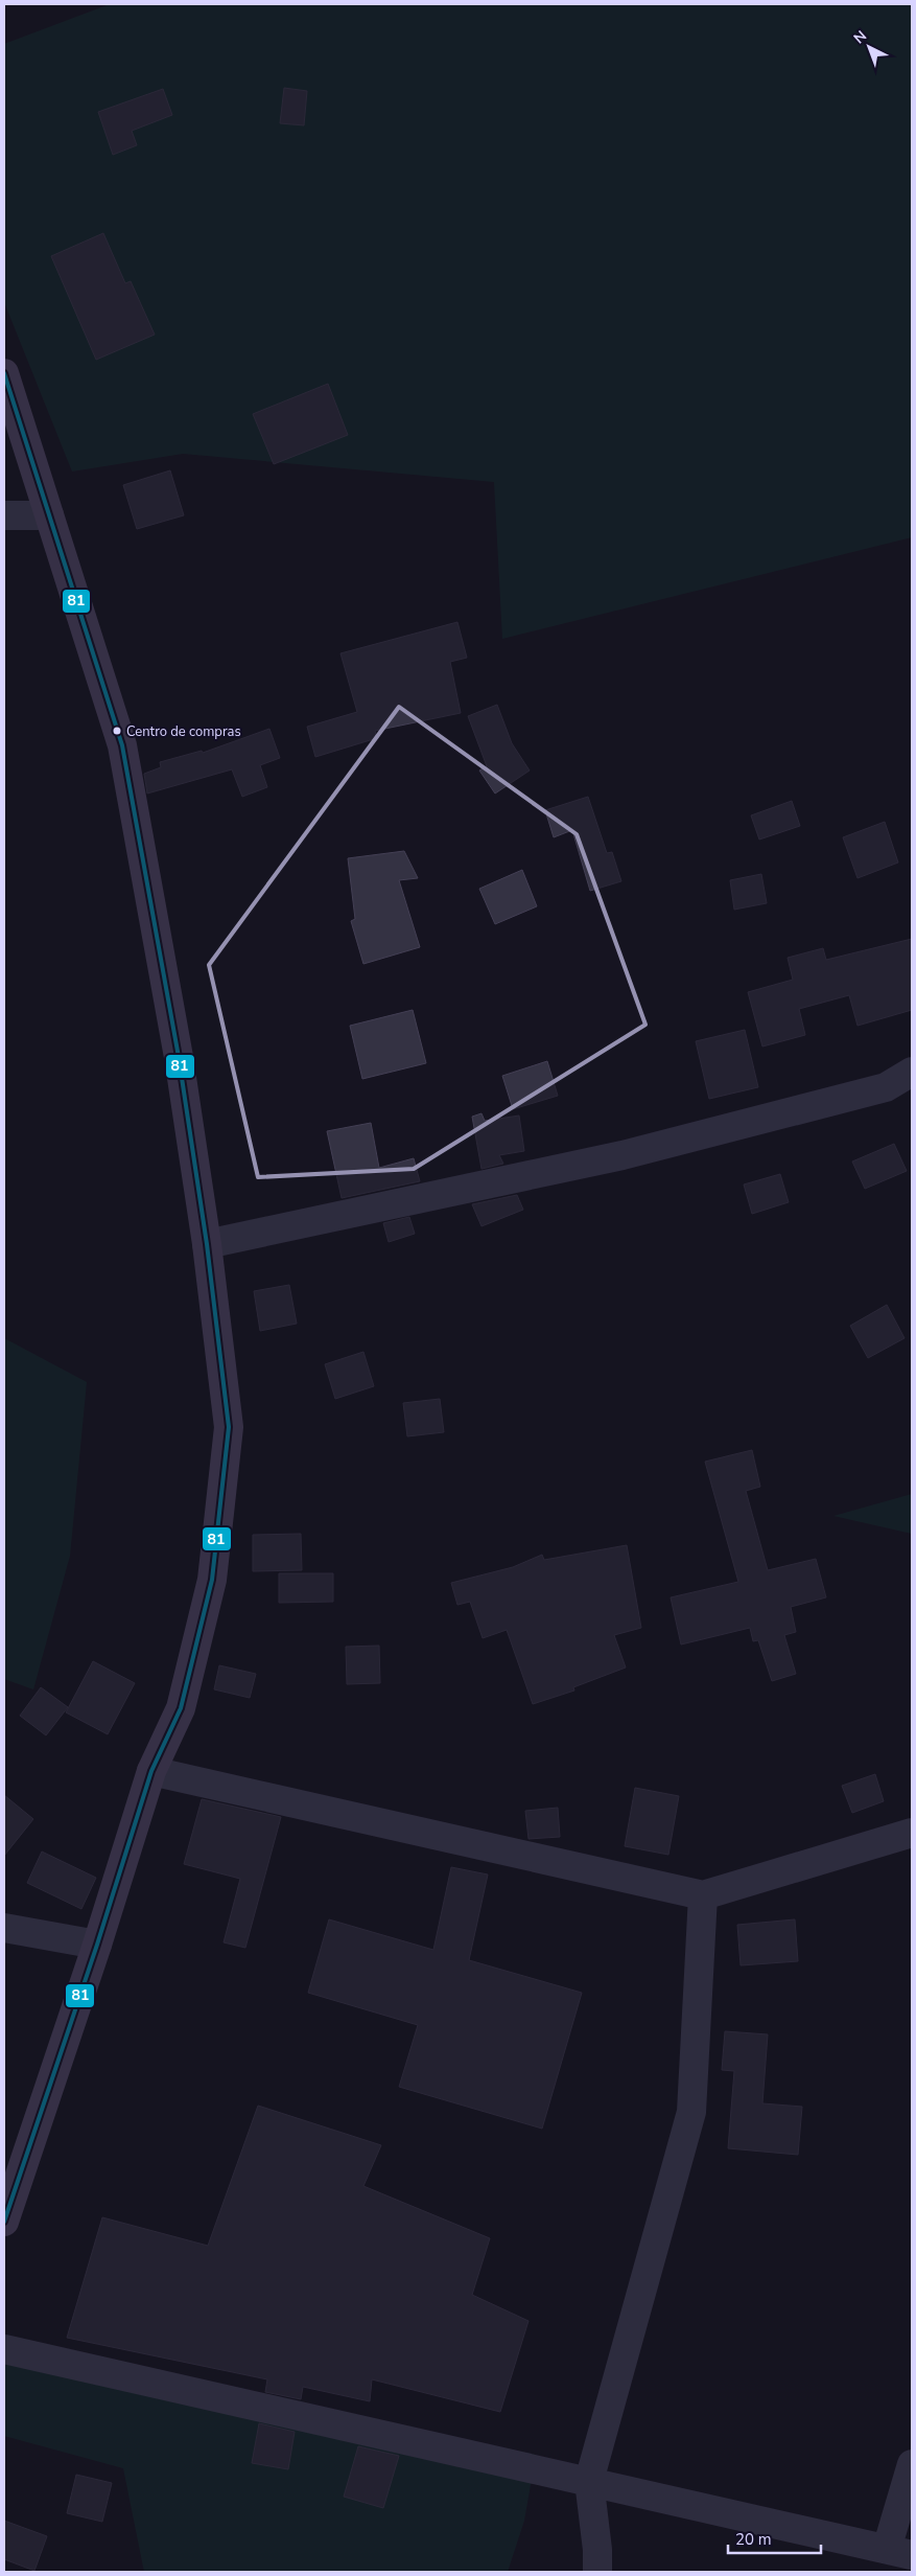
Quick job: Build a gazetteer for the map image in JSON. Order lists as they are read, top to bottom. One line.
{"places":["Centro de compras"],"lines":["transit line 81"],"scale_bar":"20 m","north":"top left"}
